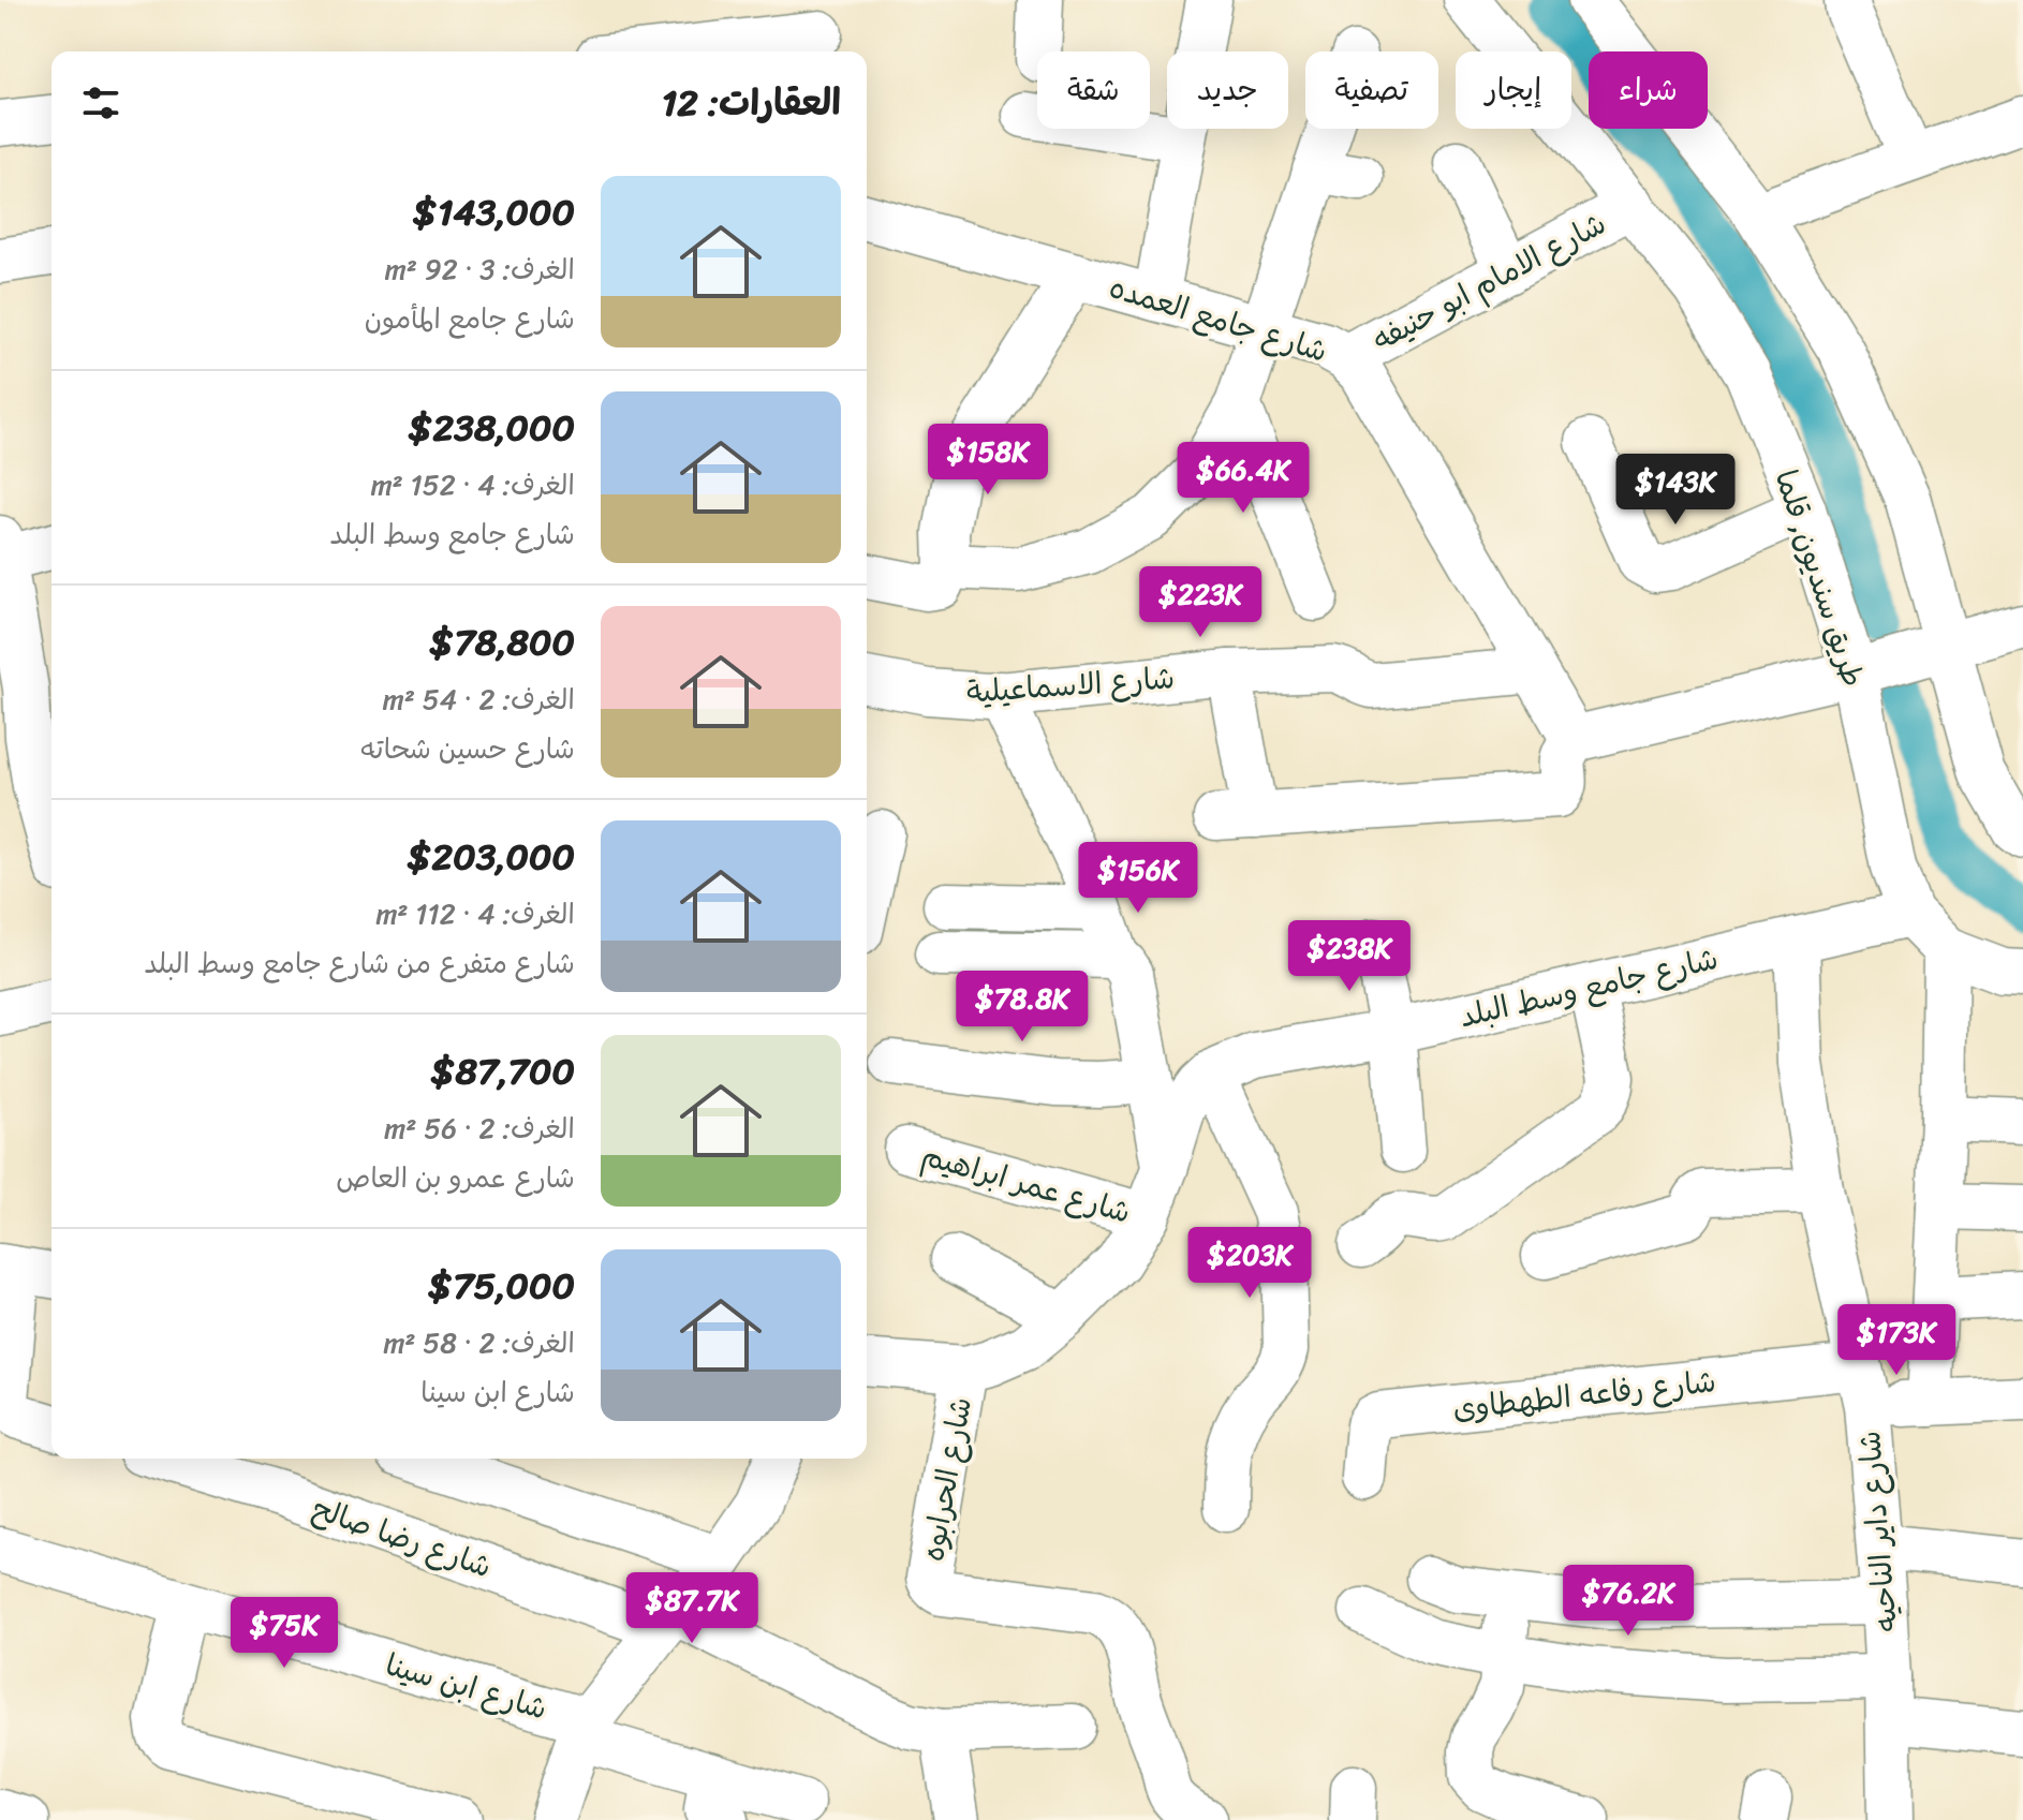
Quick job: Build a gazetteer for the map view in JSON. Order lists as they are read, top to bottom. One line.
{"streets":{"street":["شارع الامام ابو حنيفه","شارع جامع العمده","طريق سنديون, قلما","شارع الاسماعيلية","شارع جامع وسط البلد","شارع عمر ابراهيم","شارع رفاعه الطهطاوى","شارع الحرابوه","شارع داير الناحيه","شارع رضا صالح","شارع ابن سينا"]},"crossings":[["شارع الامام ابو حنيفه","شارع جامع العمده"],["شارع الامام ابو حنيفه","طريق سنديون, قلما"],["شارع جامع العمده","شارع الاسماعيلية"],["طريق سنديون, قلما","شارع جامع وسط البلد"],["شارع جامع وسط البلد","شارع عمر ابراهيم"],["شارع جامع وسط البلد","شارع الحرابوه"],["شارع جامع وسط البلد","شارع داير الناحيه"],["شارع رفاعه الطهطاوى","شارع داير الناحيه"]],"page":{"chip":["شراء","إيجار","تصفية","جديد","شقة"],"heading":"العقارات: 12","list":[{"name":"$143,000","note":"الغرف: 3 · 92 m² · شارع جامع المأمون"},{"name":"$238,000","note":"الغرف: 4 · 152 m² · شارع جامع وسط البلد"},{"name":"$78,800","note":"الغرف: 2 · 54 m² · شارع حسين شحاته"},{"name":"$203,000","note":"الغرف: 4 · 112 m² · شارع متفرع من شارع جامع وسط البلد"},{"name":"$87,700","note":"الغرف: 2 · 56 m² · شارع عمرو بن العاص"},{"name":"$75,000","note":"الغرف: 2 · 58 m² · شارع ابن سينا"}],"price":["$158K","$66.4K","$143K","$223K","$156K","$238K","$78.8K","$203K","$173K","$76.2K","$87.7K","$75K"]}}
